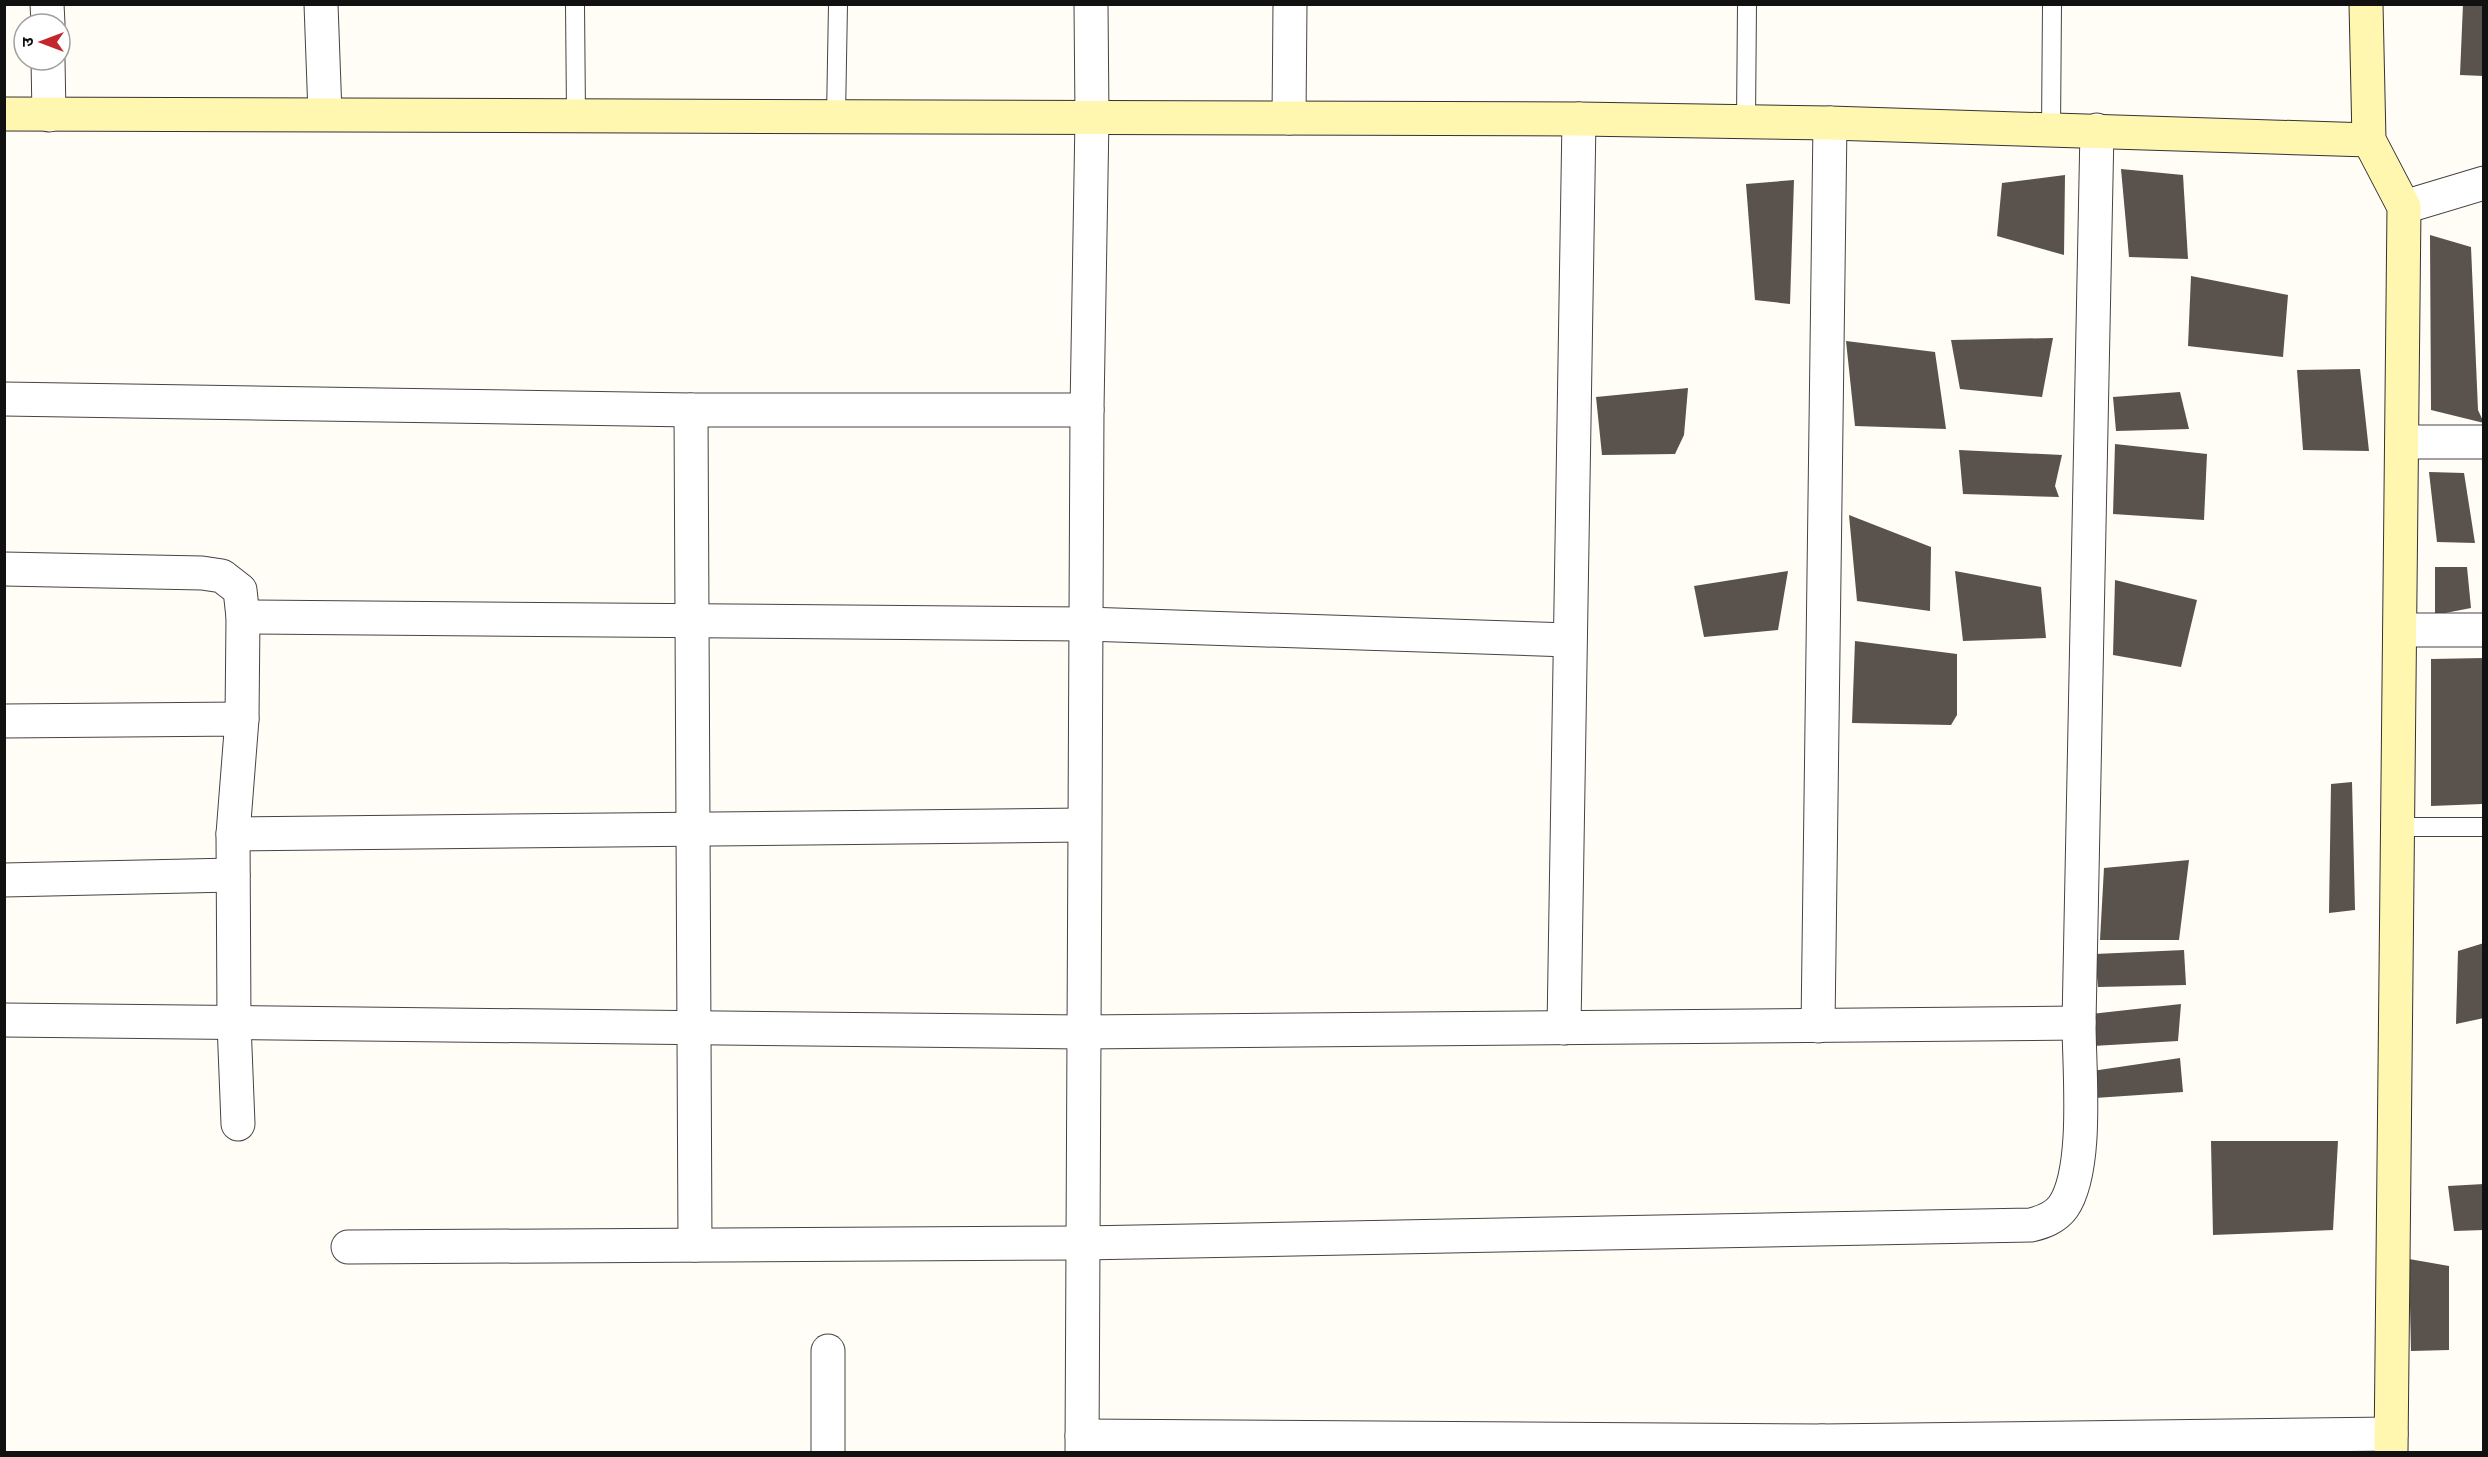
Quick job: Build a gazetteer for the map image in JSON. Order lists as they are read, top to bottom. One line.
{"north":"left"}
